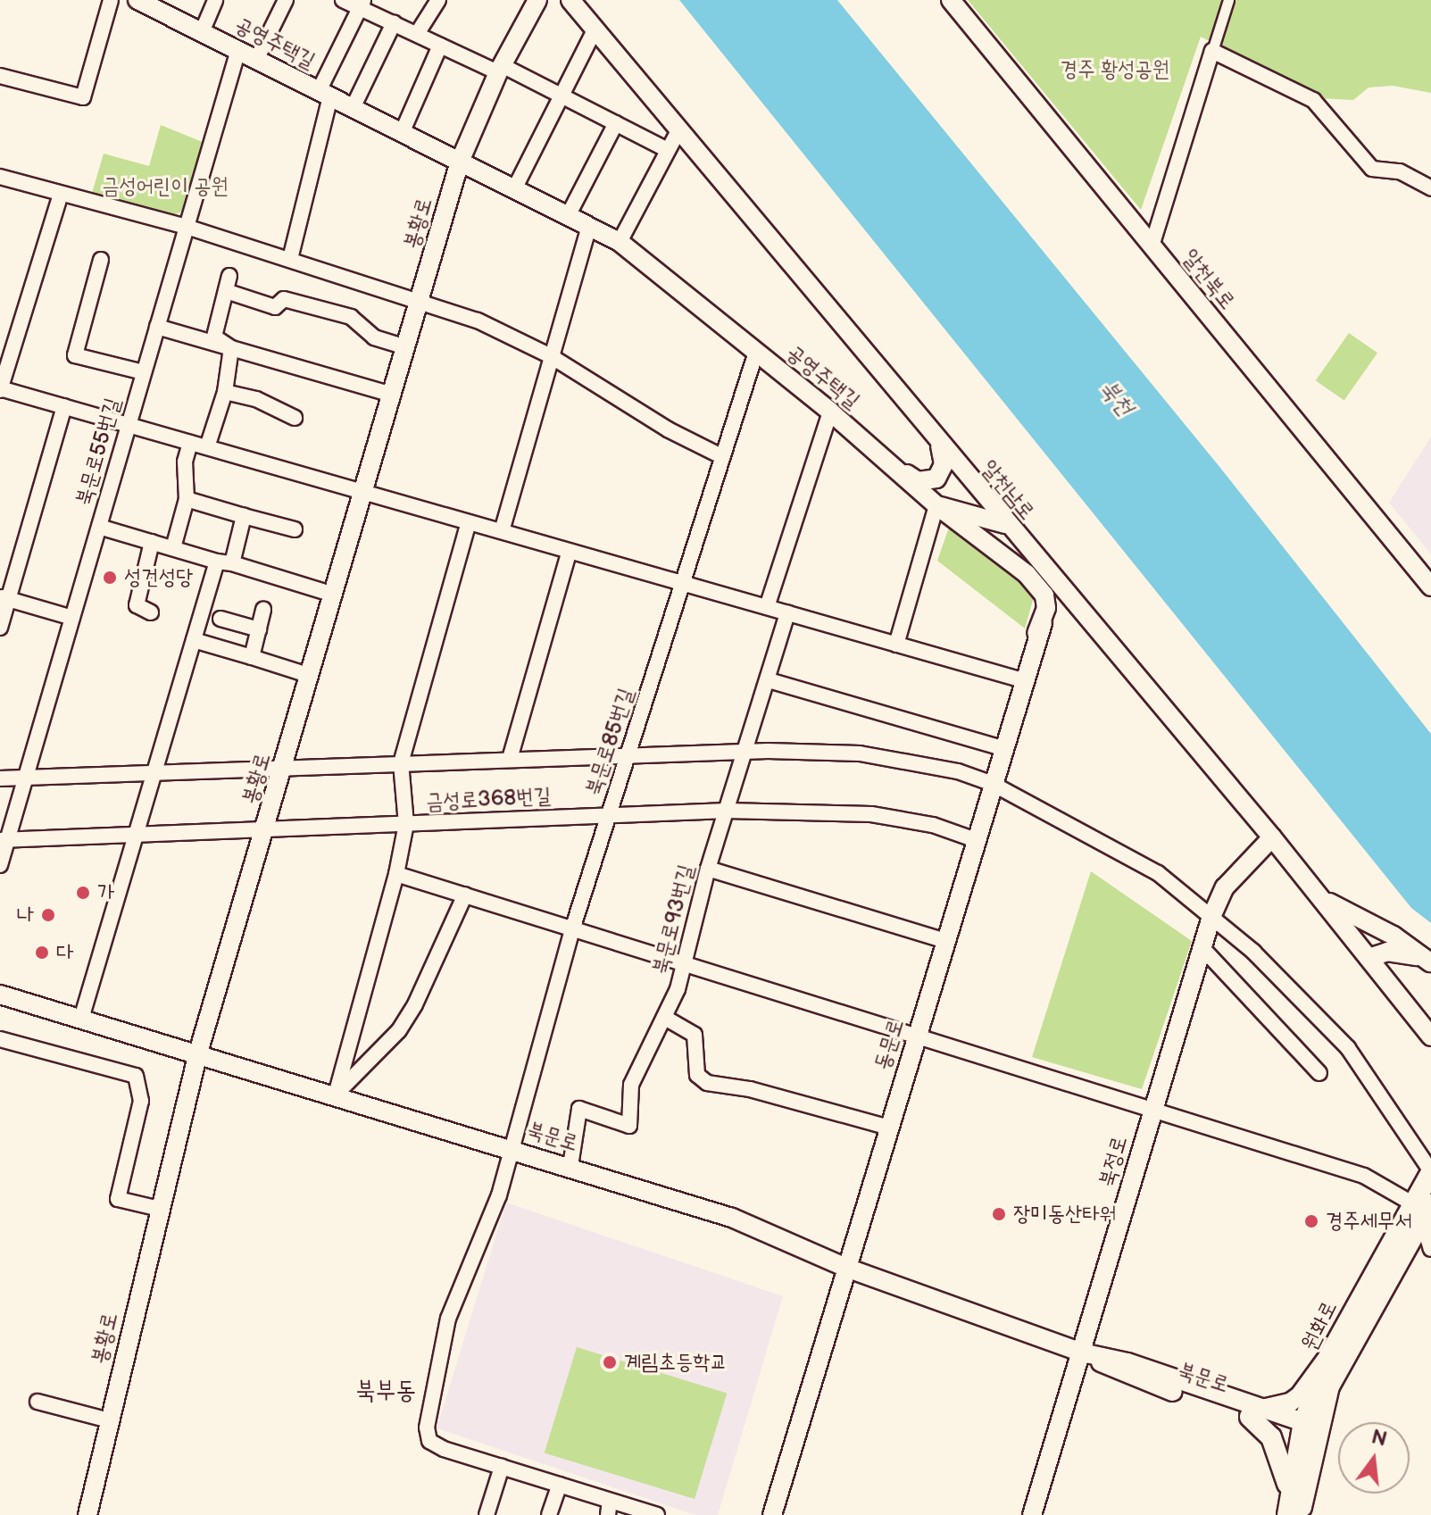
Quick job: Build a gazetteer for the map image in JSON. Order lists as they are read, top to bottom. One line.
{"streets":{"main road":["원화로"],"street":["공영주택길","봉황로","알천북로","북문로55번길","알천남로","북문로85번길","금성로368번길","북문로93번길","동문로","북문로","북정로"]},"crossings":[["공영주택길","봉황로"],["공영주택길","북문로55번길"],["공영주택길","알천남로"],["공영주택길","북문로85번길"],["봉황로","금성로368번길"],["봉황로","북문로"],["북문로55번길","금성로368번길"],["알천남로","동문로"],["알천남로","북정로"],["북문로85번길","금성로368번길"],["북문로85번길","북문로"],["금성로368번길","북문로93번길"],["금성로368번길","동문로"],["북문로93번길","북문로"],["동문로","북문로"],["북문로","북정로"],["북문로","원화로"]],"districts":["북부동"],"water":["북천"],"parks":["경주 황성공원","금성어린이 공원"],"places":["성건성당","가","나","다","장미동산타워","경주세무서","계림초등학교"],"north":"top"}
